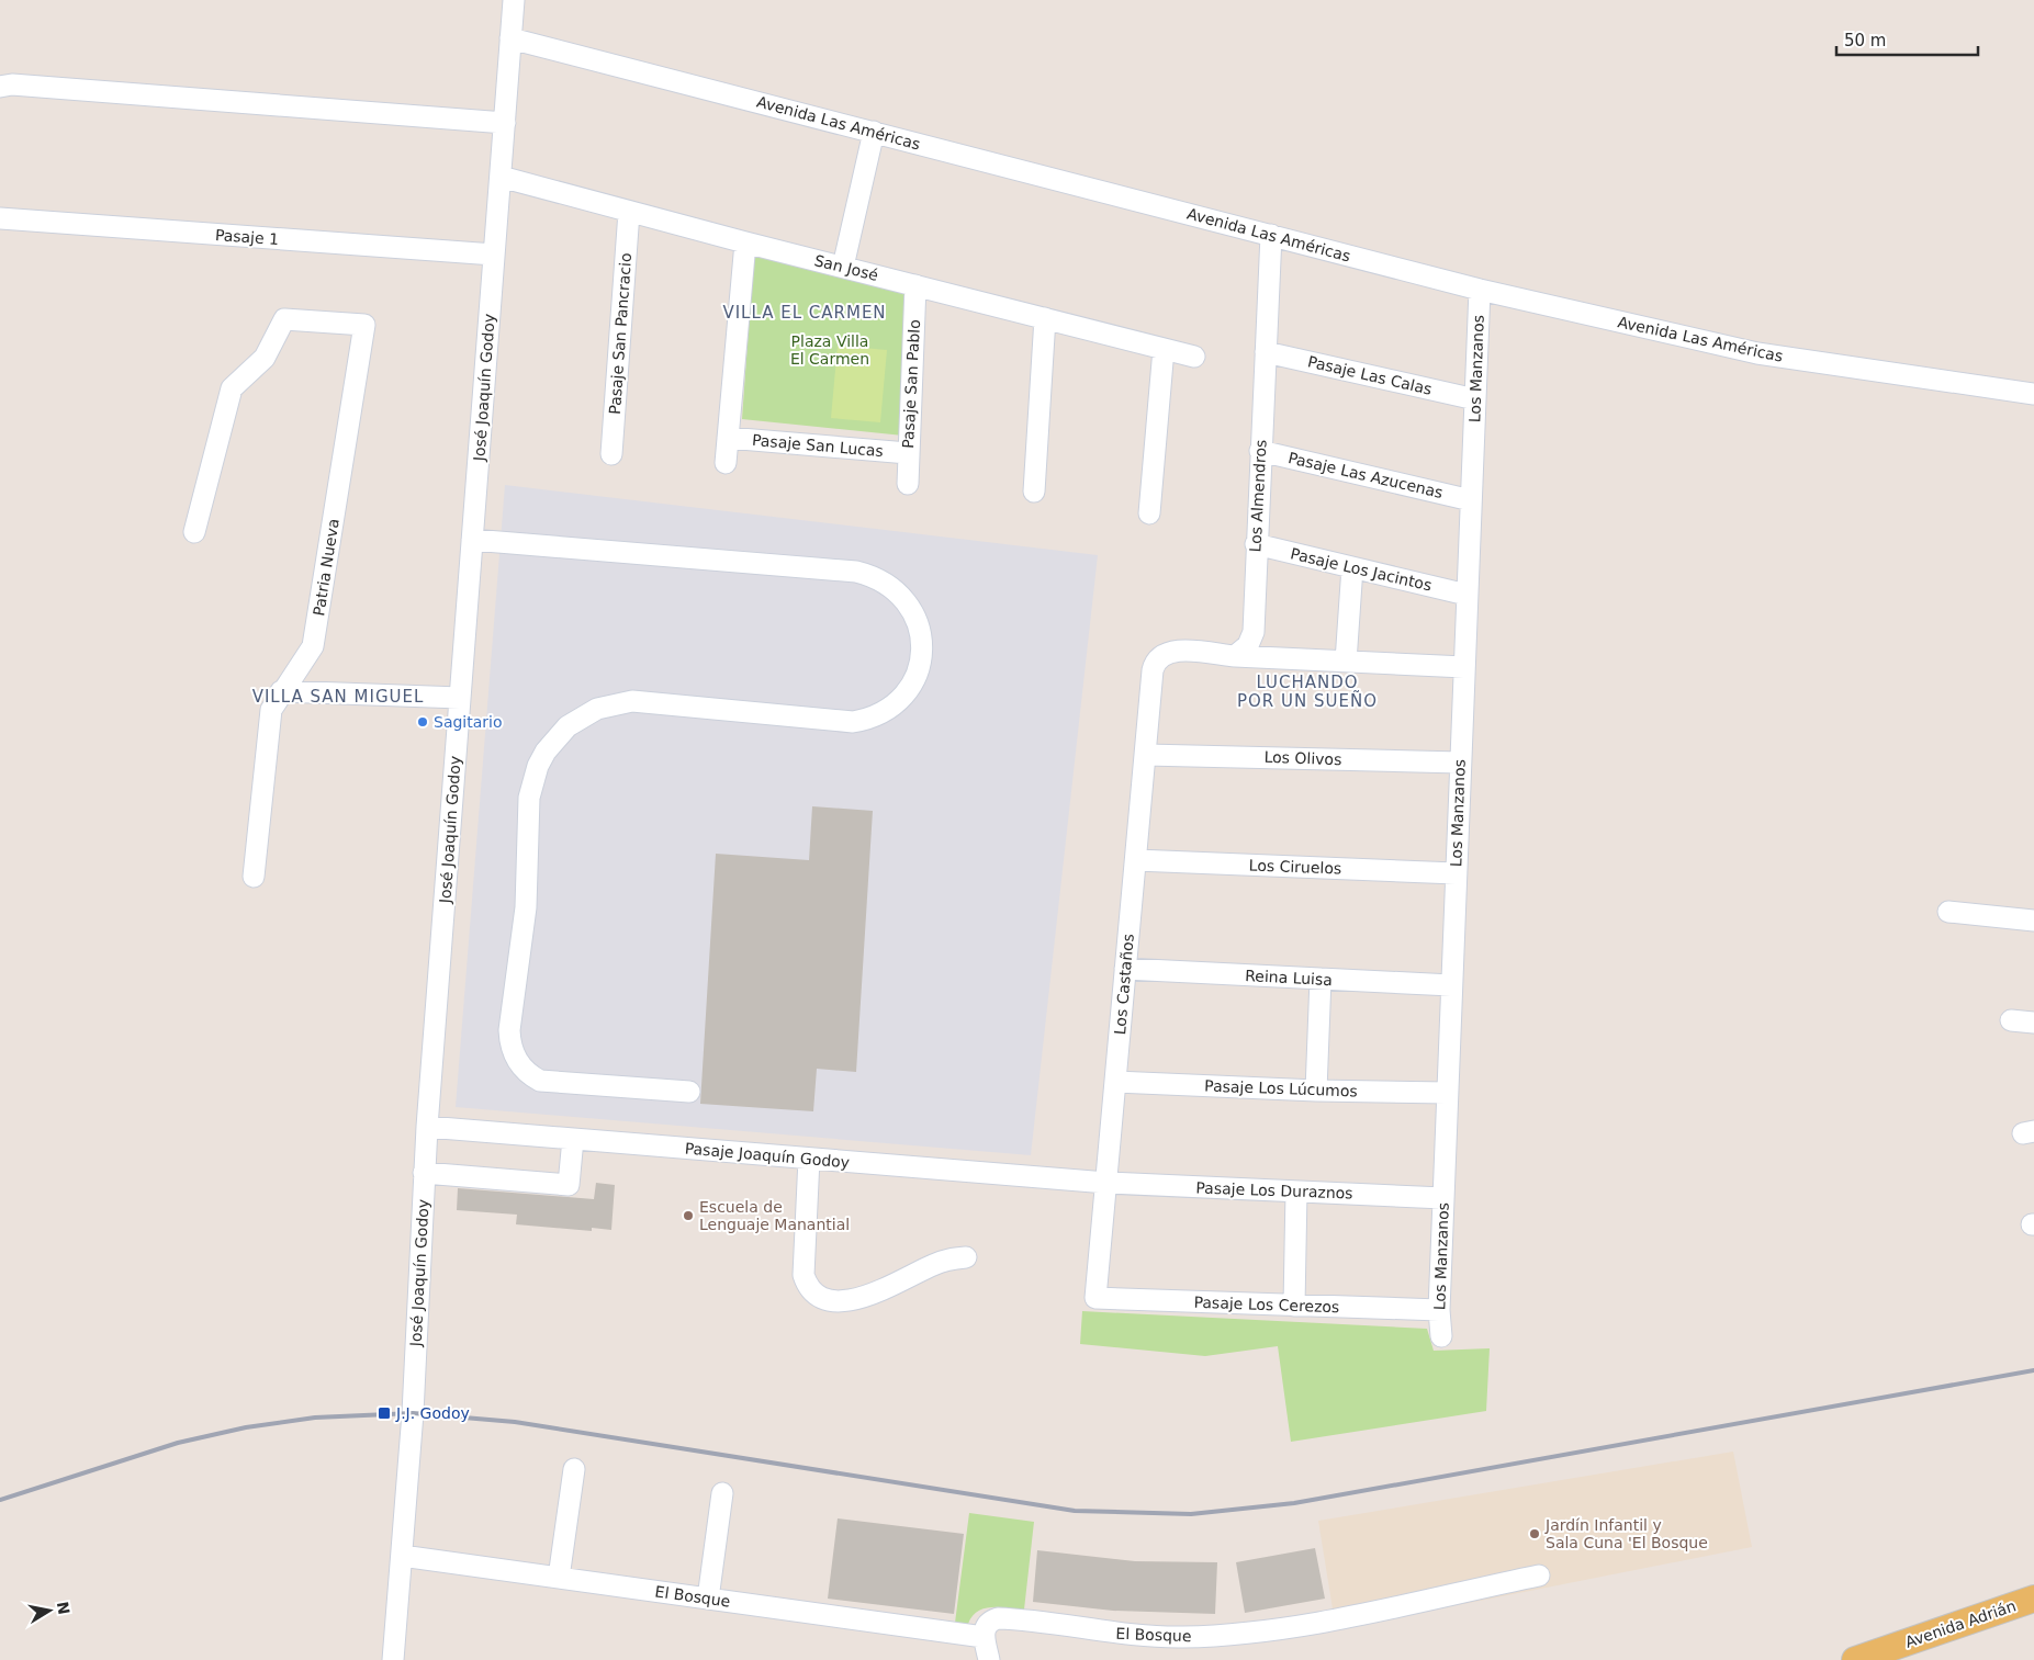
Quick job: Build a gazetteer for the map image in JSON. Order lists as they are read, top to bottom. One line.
{"streets":{"main road":["Avenida Adrián"],"street":["Avenida Las Américas","Pasaje 1","San José","Pasaje San Pancracio","Los Manzanos","Pasaje Las Calas","Pasaje San Pablo","José Joaquín Godoy","Pasaje San Lucas","Pasaje Las Azucenas","Los Almendros","Patria Nueva","Pasaje Los Jacintos","Los Olivos","Los Ciruelos","Reina Luisa","Los Castaños","Pasaje Los Lúcumos","Pasaje Joaquín Godoy","Pasaje Los Duraznos","Pasaje Los Cerezos","El Bosque"]},"crossings":[["Avenida Las Américas","Los Manzanos"],["Avenida Las Américas","José Joaquín Godoy"],["Avenida Las Américas","Los Almendros"],["Pasaje 1","José Joaquín Godoy"],["San José","Pasaje San Pancracio"],["San José","Pasaje San Pablo"],["San José","José Joaquín Godoy"],["Los Manzanos","Pasaje Las Calas"],["Los Manzanos","Pasaje Las Azucenas"],["Los Manzanos","Pasaje Los Jacintos"],["Los Manzanos","Los Olivos"],["Los Manzanos","Los Ciruelos"],["Los Manzanos","Reina Luisa"],["Los Manzanos","Pasaje Los Lúcumos"],["Los Manzanos","Pasaje Los Duraznos"],["Los Manzanos","Pasaje Los Cerezos"],["Pasaje Las Calas","Los Almendros"],["Pasaje San Pablo","Pasaje San Lucas"],["José Joaquín Godoy","Pasaje Joaquín Godoy"],["José Joaquín Godoy","El Bosque"],["Pasaje Las Azucenas","Los Almendros"],["Los Almendros","Pasaje Los Jacintos"],["Los Almendros","Los Castaños"],["Los Olivos","Los Castaños"],["Los Ciruelos","Los Castaños"],["Reina Luisa","Los Castaños"],["Los Castaños","Pasaje Los Lúcumos"],["Los Castaños","Pasaje Joaquín Godoy"],["Los Castaños","Pasaje Los Duraznos"],["Los Castaños","Pasaje Los Cerezos"],["Pasaje Joaquín Godoy","Pasaje Los Duraznos"]],"districts":["VILLA EL CARMEN","LUCHANDO POR UN SUEÑO","VILLA SAN MIGUEL"],"parks":["Plaza Villa El Carmen"],"places":{"other":["Sagitario","Escuela de Lenguaje Manantial","Jardín Infantil y Sala Cuna 'El Bosque"],"transit":["J.J. Godoy"]},"scale_bar":"50 m","north":"right"}
